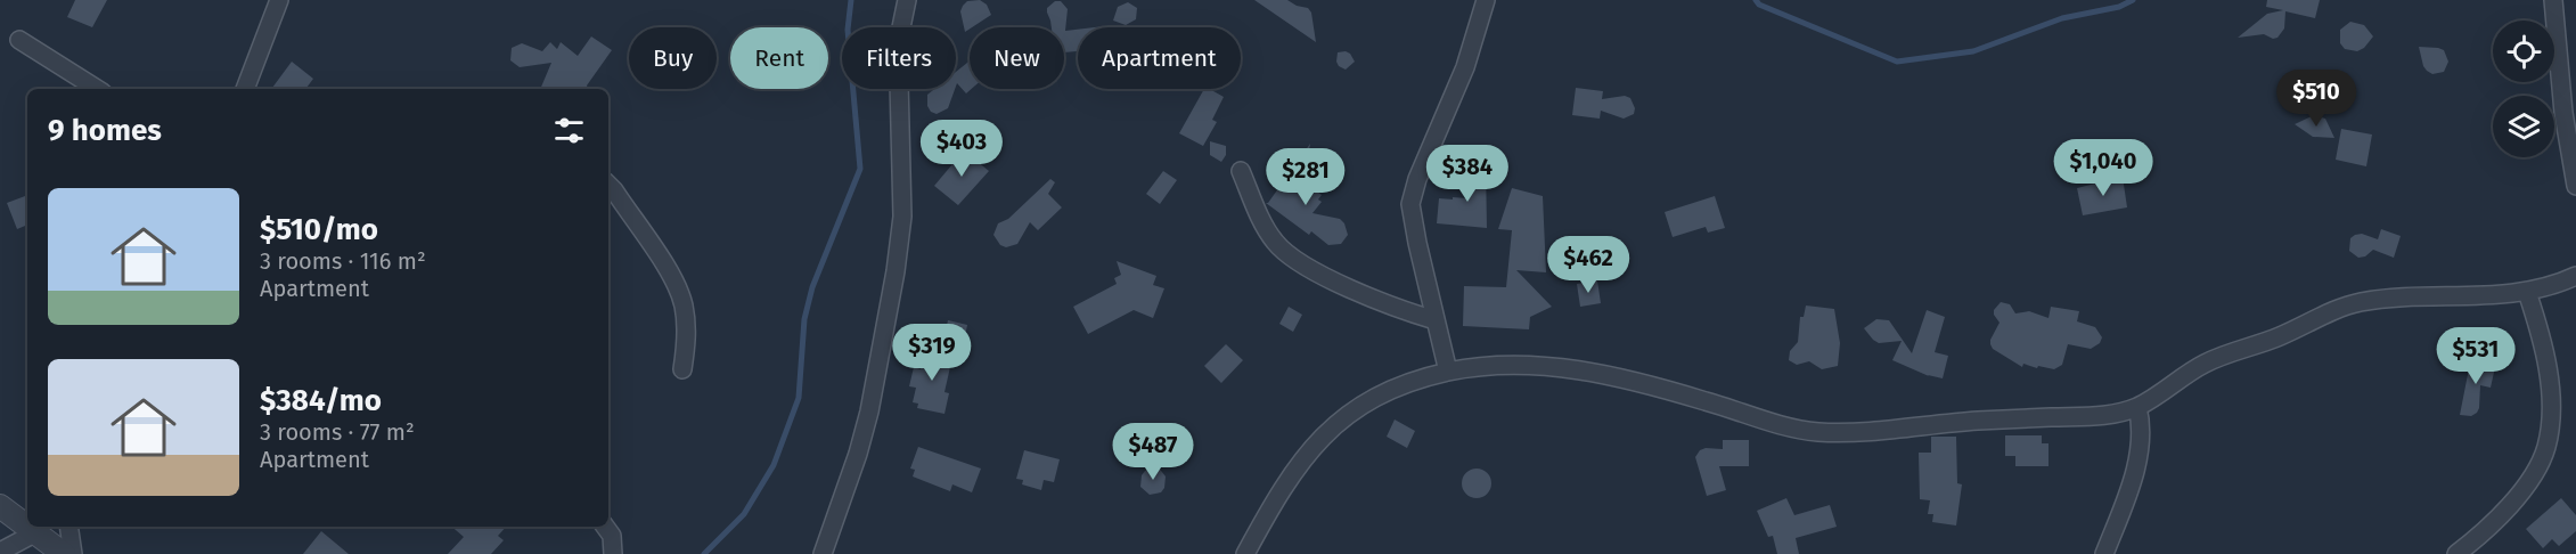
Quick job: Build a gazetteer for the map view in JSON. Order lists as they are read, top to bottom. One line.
{"page":{"chip":["Buy","Rent","Filters","New","Apartment"],"price":["$510","$403","$1,040","$384","$281","$462","$319","$531","$487"],"heading":"9 homes","list":[{"name":"$510/mo","note":"3 rooms · 116 m² · Apartment"},{"name":"$384/mo","note":"3 rooms · 77 m² · Apartment"}]}}
